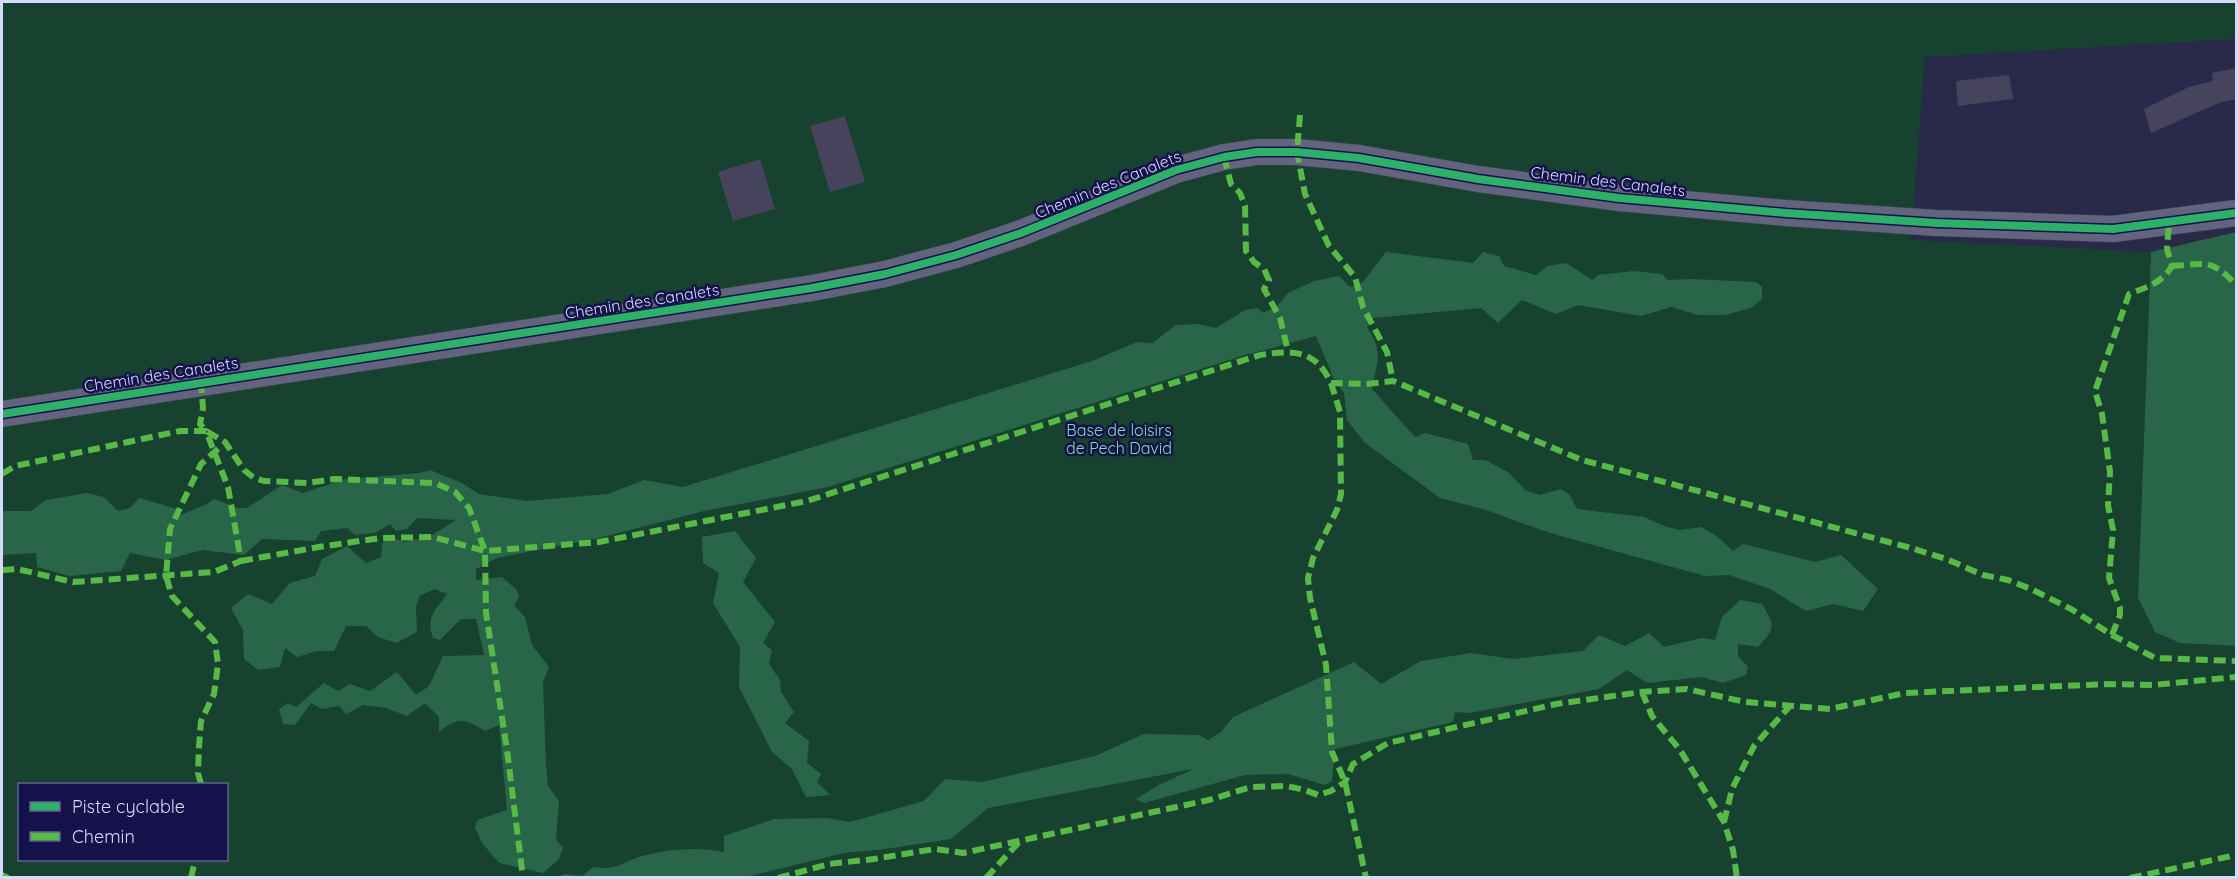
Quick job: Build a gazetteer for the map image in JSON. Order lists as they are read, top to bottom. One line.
{"streets":{"street":["Chemin des Canalets"]},"parks":["Base de loisirs de Pech David"],"legend":["Piste cyclable","Chemin"]}
